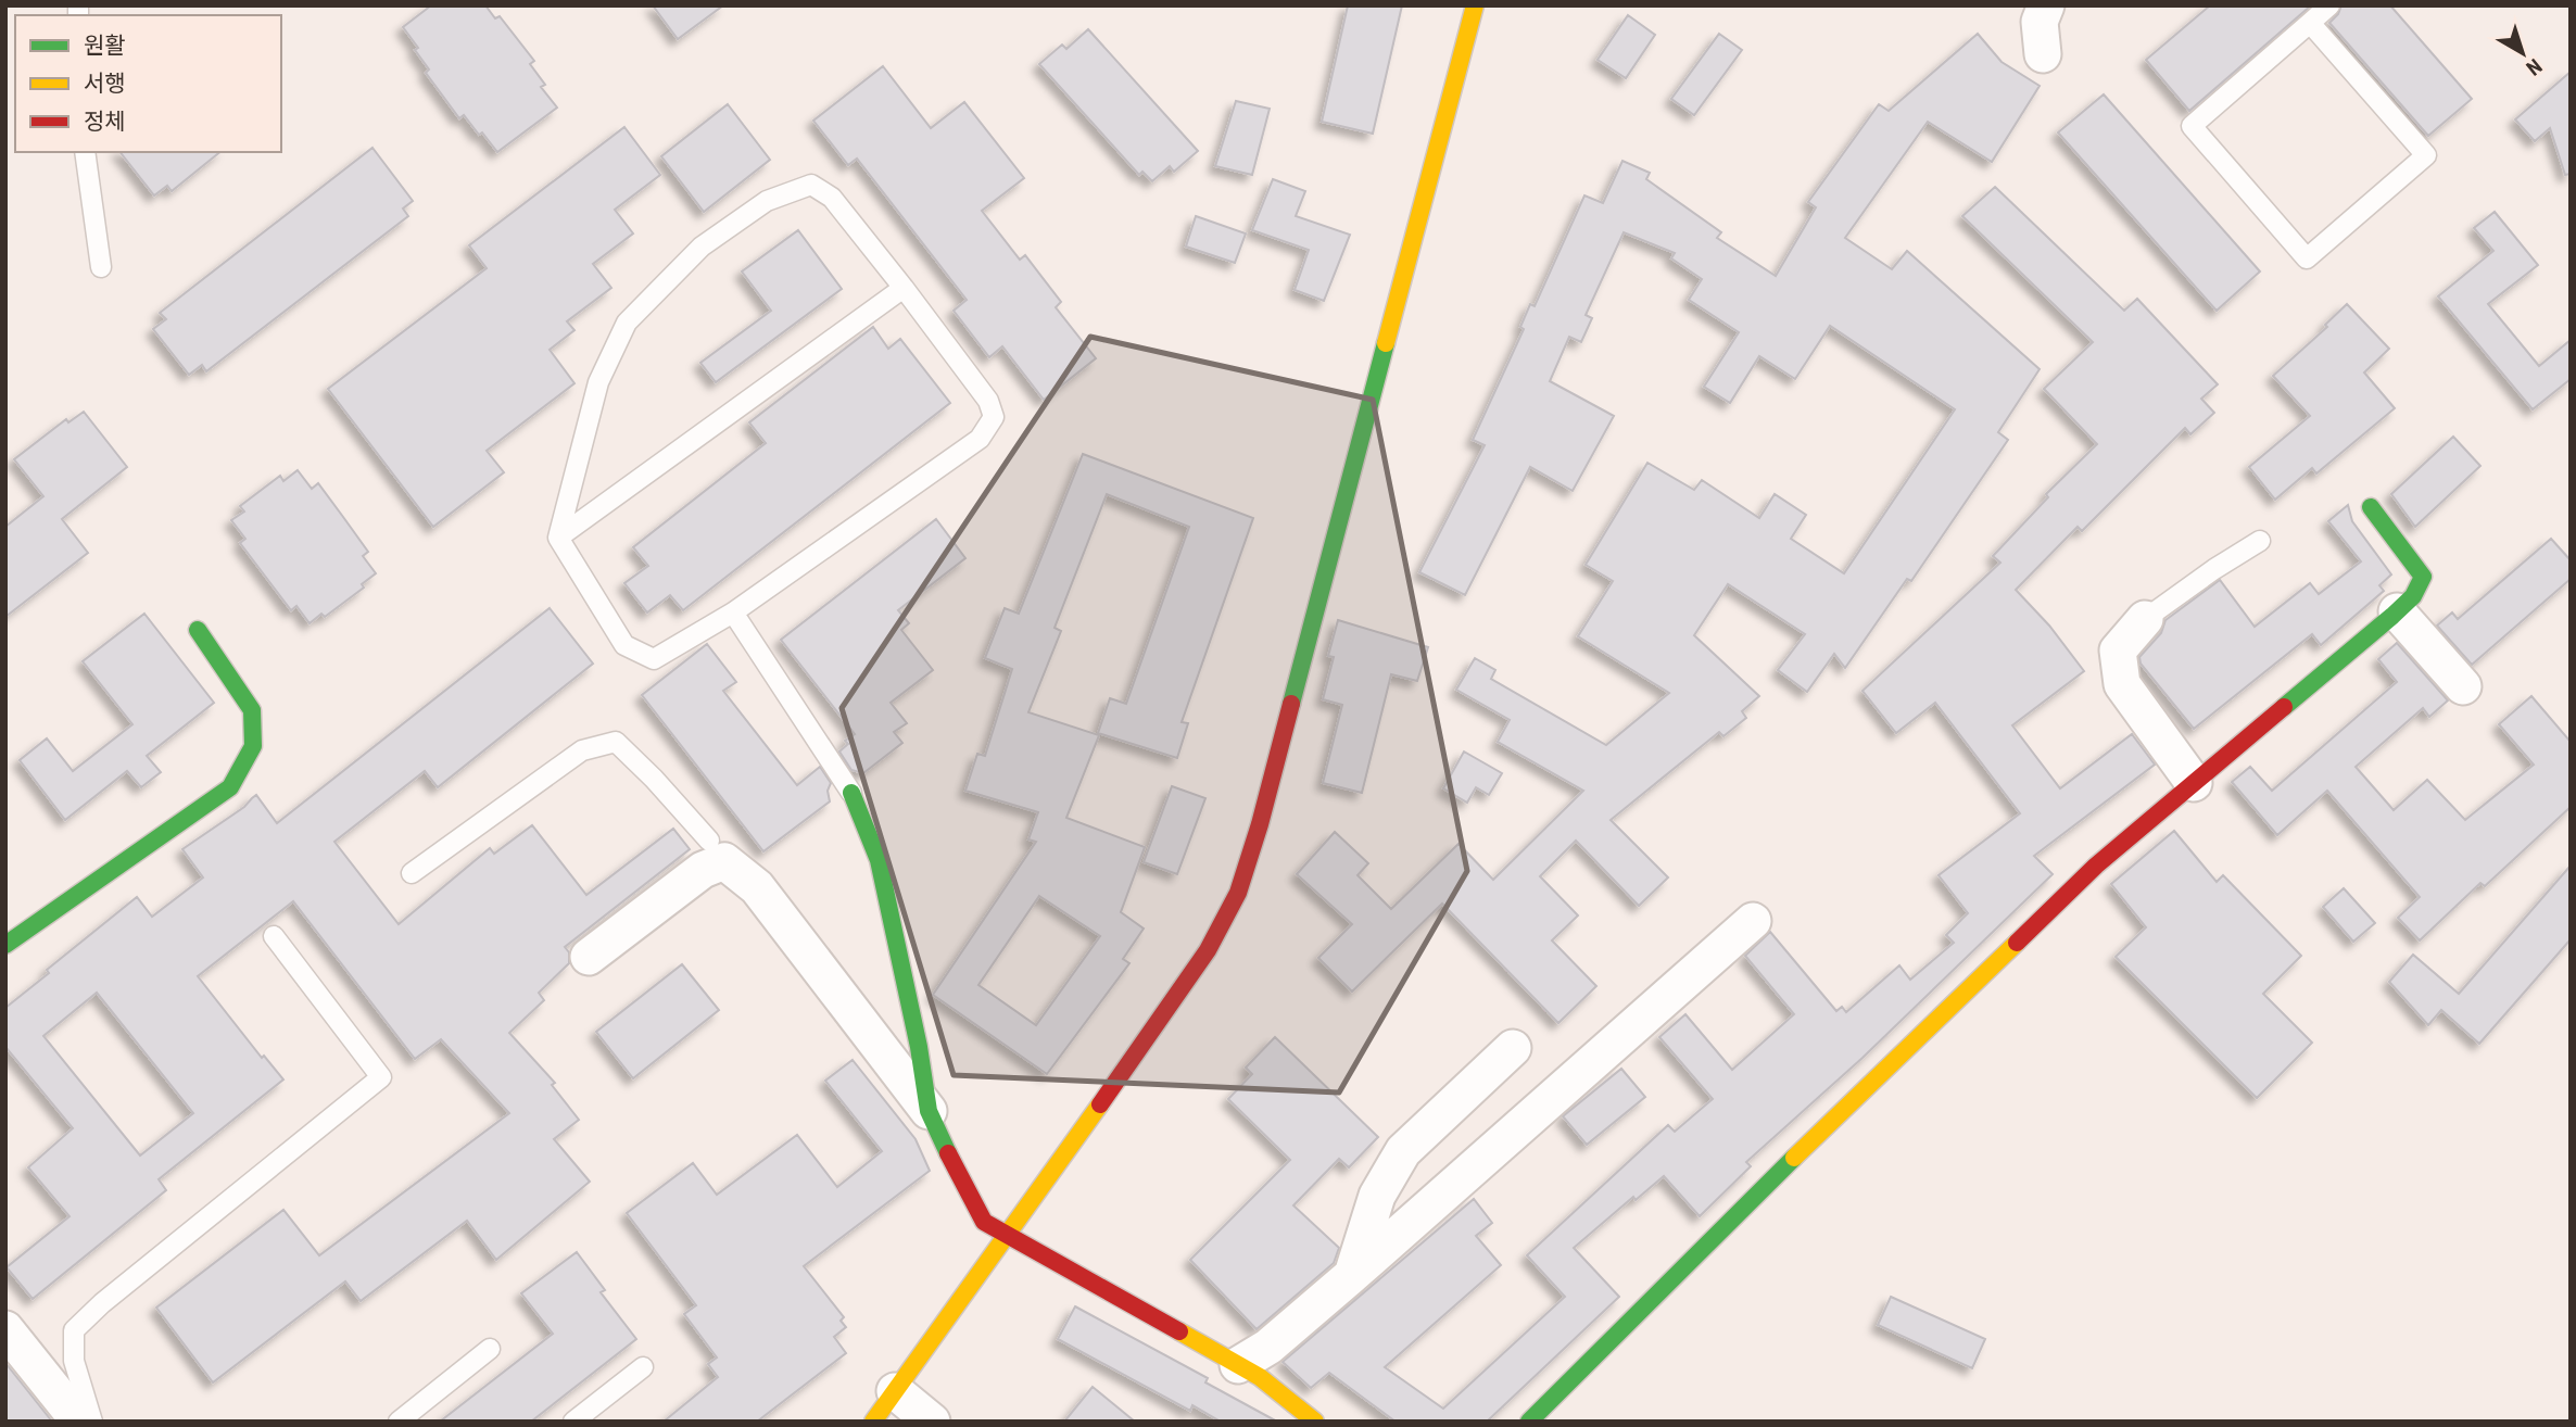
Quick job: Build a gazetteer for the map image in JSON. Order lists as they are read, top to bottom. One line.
{"legend":["원활","서행","정체"],"north":"bottom right"}
